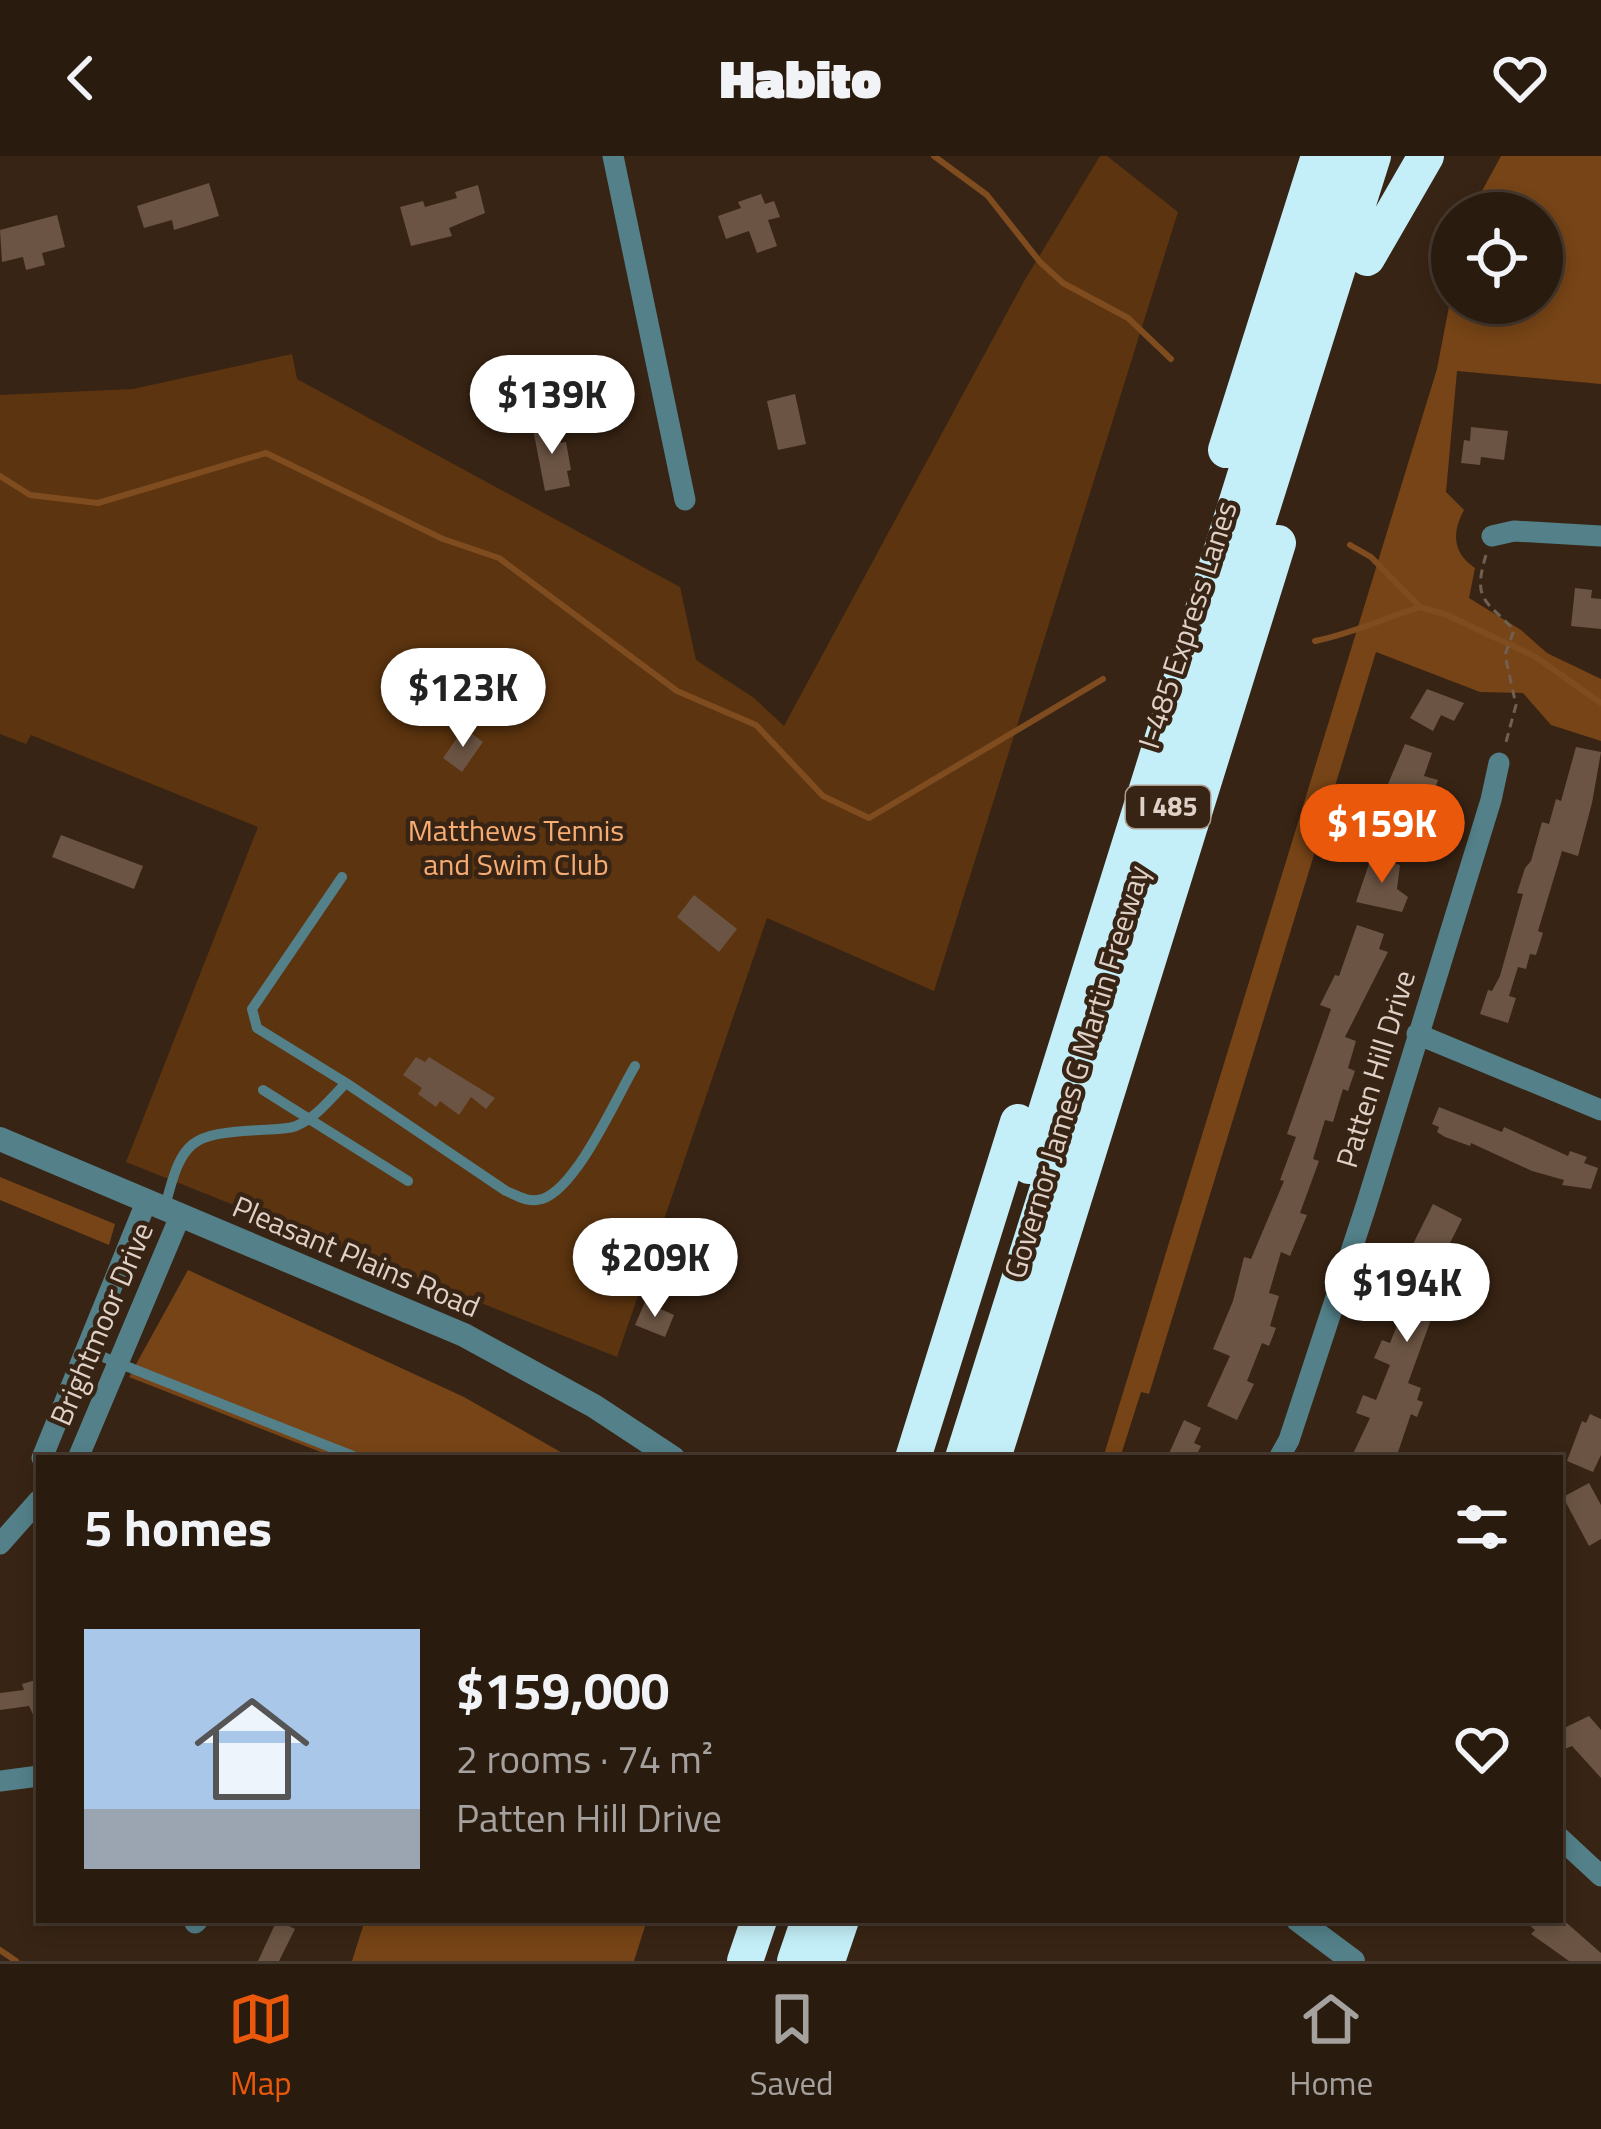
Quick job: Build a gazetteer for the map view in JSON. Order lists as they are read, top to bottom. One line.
{"streets":{"highway":["I-485 Express Lanes","I 485","Governor James G Martin Freeway"],"street":["Patten Hill Drive","Pleasant Plains Road","Brightmoor Drive"]},"crossings":[["Pleasant Plains Road","Brightmoor Drive"]],"parks":["Matthews Tennis and Swim Club"],"page":{"header":"Habito","price":["$139K","$123K","$159K","$209K","$194K"],"heading":"5 homes","list":[{"name":"$159,000","note":"2 rooms · 74 m² · Patten Hill Drive"}],"tabs":["Map","Saved","Home"]}}
